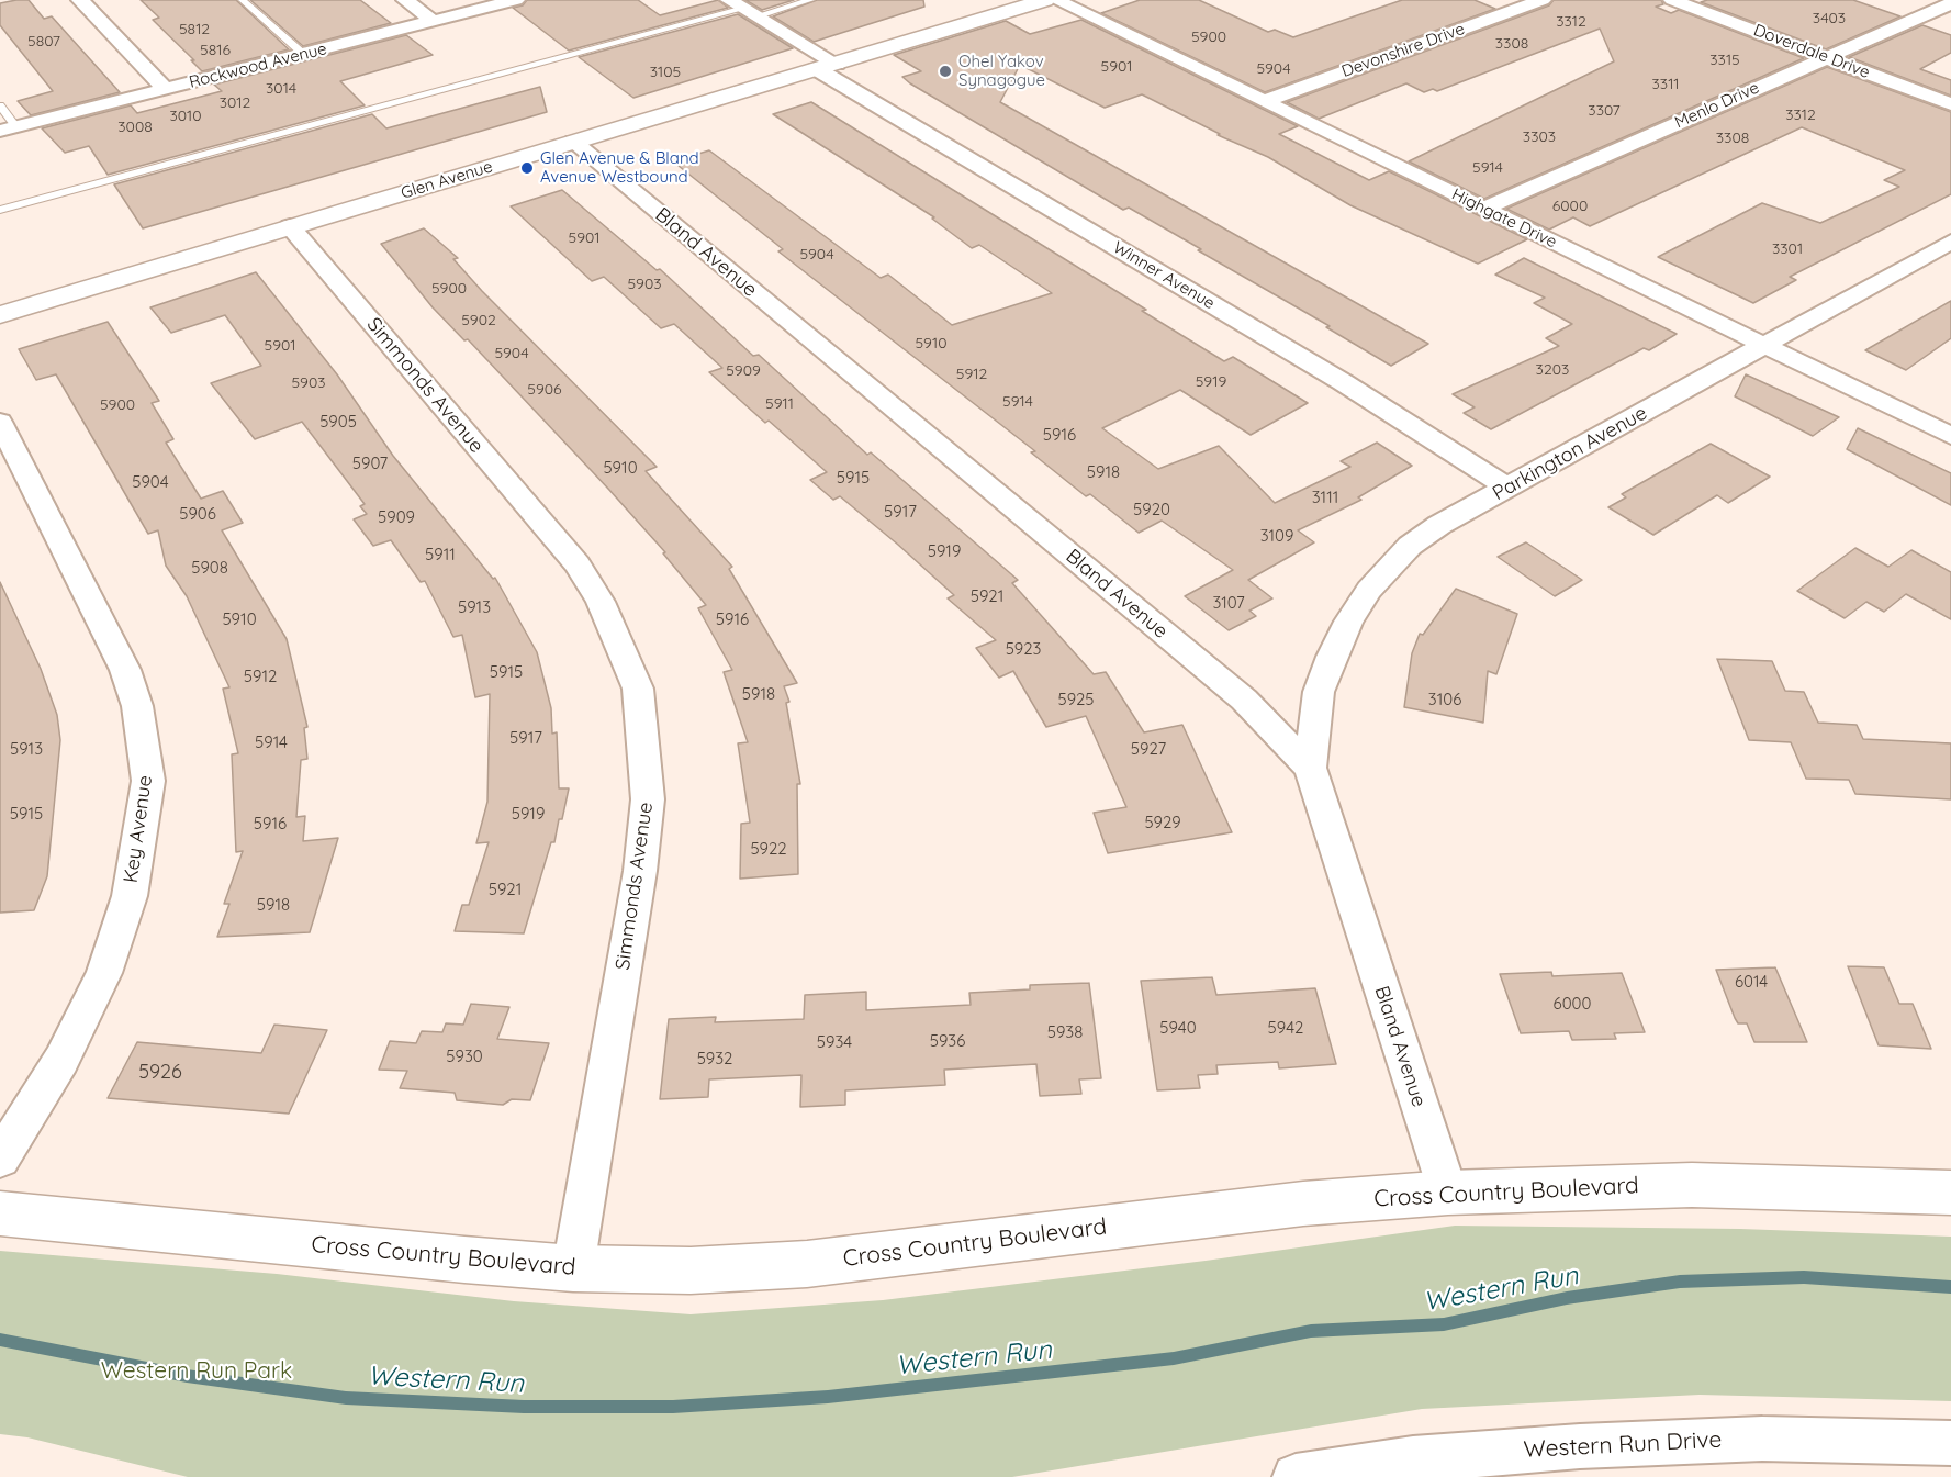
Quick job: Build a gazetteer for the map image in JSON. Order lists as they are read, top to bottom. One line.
{"streets":{"street":["Devonshire Drive","Doverdale Drive","Rockwood Avenue","Menlo Drive","Glen Avenue","Highgate Drive","Bland Avenue","Winner Avenue","Simmonds Avenue","Parkington Avenue","Key Avenue","Cross Country Boulevard","Western Run Drive"]},"crossings":[["Devonshire Drive","Highgate Drive"],["Doverdale Drive","Menlo Drive"],["Menlo Drive","Highgate Drive"],["Glen Avenue","Bland Avenue"],["Glen Avenue","Winner Avenue"],["Glen Avenue","Simmonds Avenue"],["Highgate Drive","Parkington Avenue"],["Bland Avenue","Parkington Avenue"],["Bland Avenue","Cross Country Boulevard"],["Winner Avenue","Parkington Avenue"],["Simmonds Avenue","Cross Country Boulevard"]],"water":["Western Run"],"parks":["Western Run Park"],"places":["Ohel Yakov Synagogue","Glen Avenue & Bland Avenue Westbound"],"house_numbers":["3403","3312","5812","5900","5807","3308","5816","3315","5901","5904","3105","3311","3014","3012","3307","3312","3010","3008","3303","3308","5914","6000","5901","3301","5904","5903","5900","5902","5910","5901","5904","3203","5909","5912","5919","5903","5906","5914","5911","5900","5905","5916","5907","5910","5918","5915","5904","3111","5920","5917","5906","5909","3109","5919","5911","5908","5921","3107","5913","5910","5916","5923","5915","5912","5918","5925","3106","5917","5914","5913","5927","5915","5919","5929","5916","5922","5921","5918","6014","6000","5940","5942","5938","5936","5934","5930","5932","5926"]}
